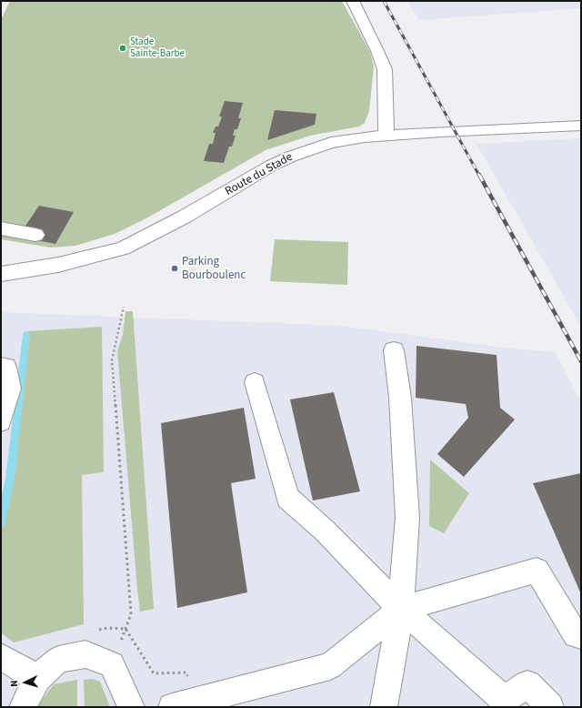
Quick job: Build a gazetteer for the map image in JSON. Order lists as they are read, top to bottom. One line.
{"streets":{"street":["Route du Stade"]},"places":["Stade Sainte-Barbe","Parking Bourboulenc"],"north":"left"}
